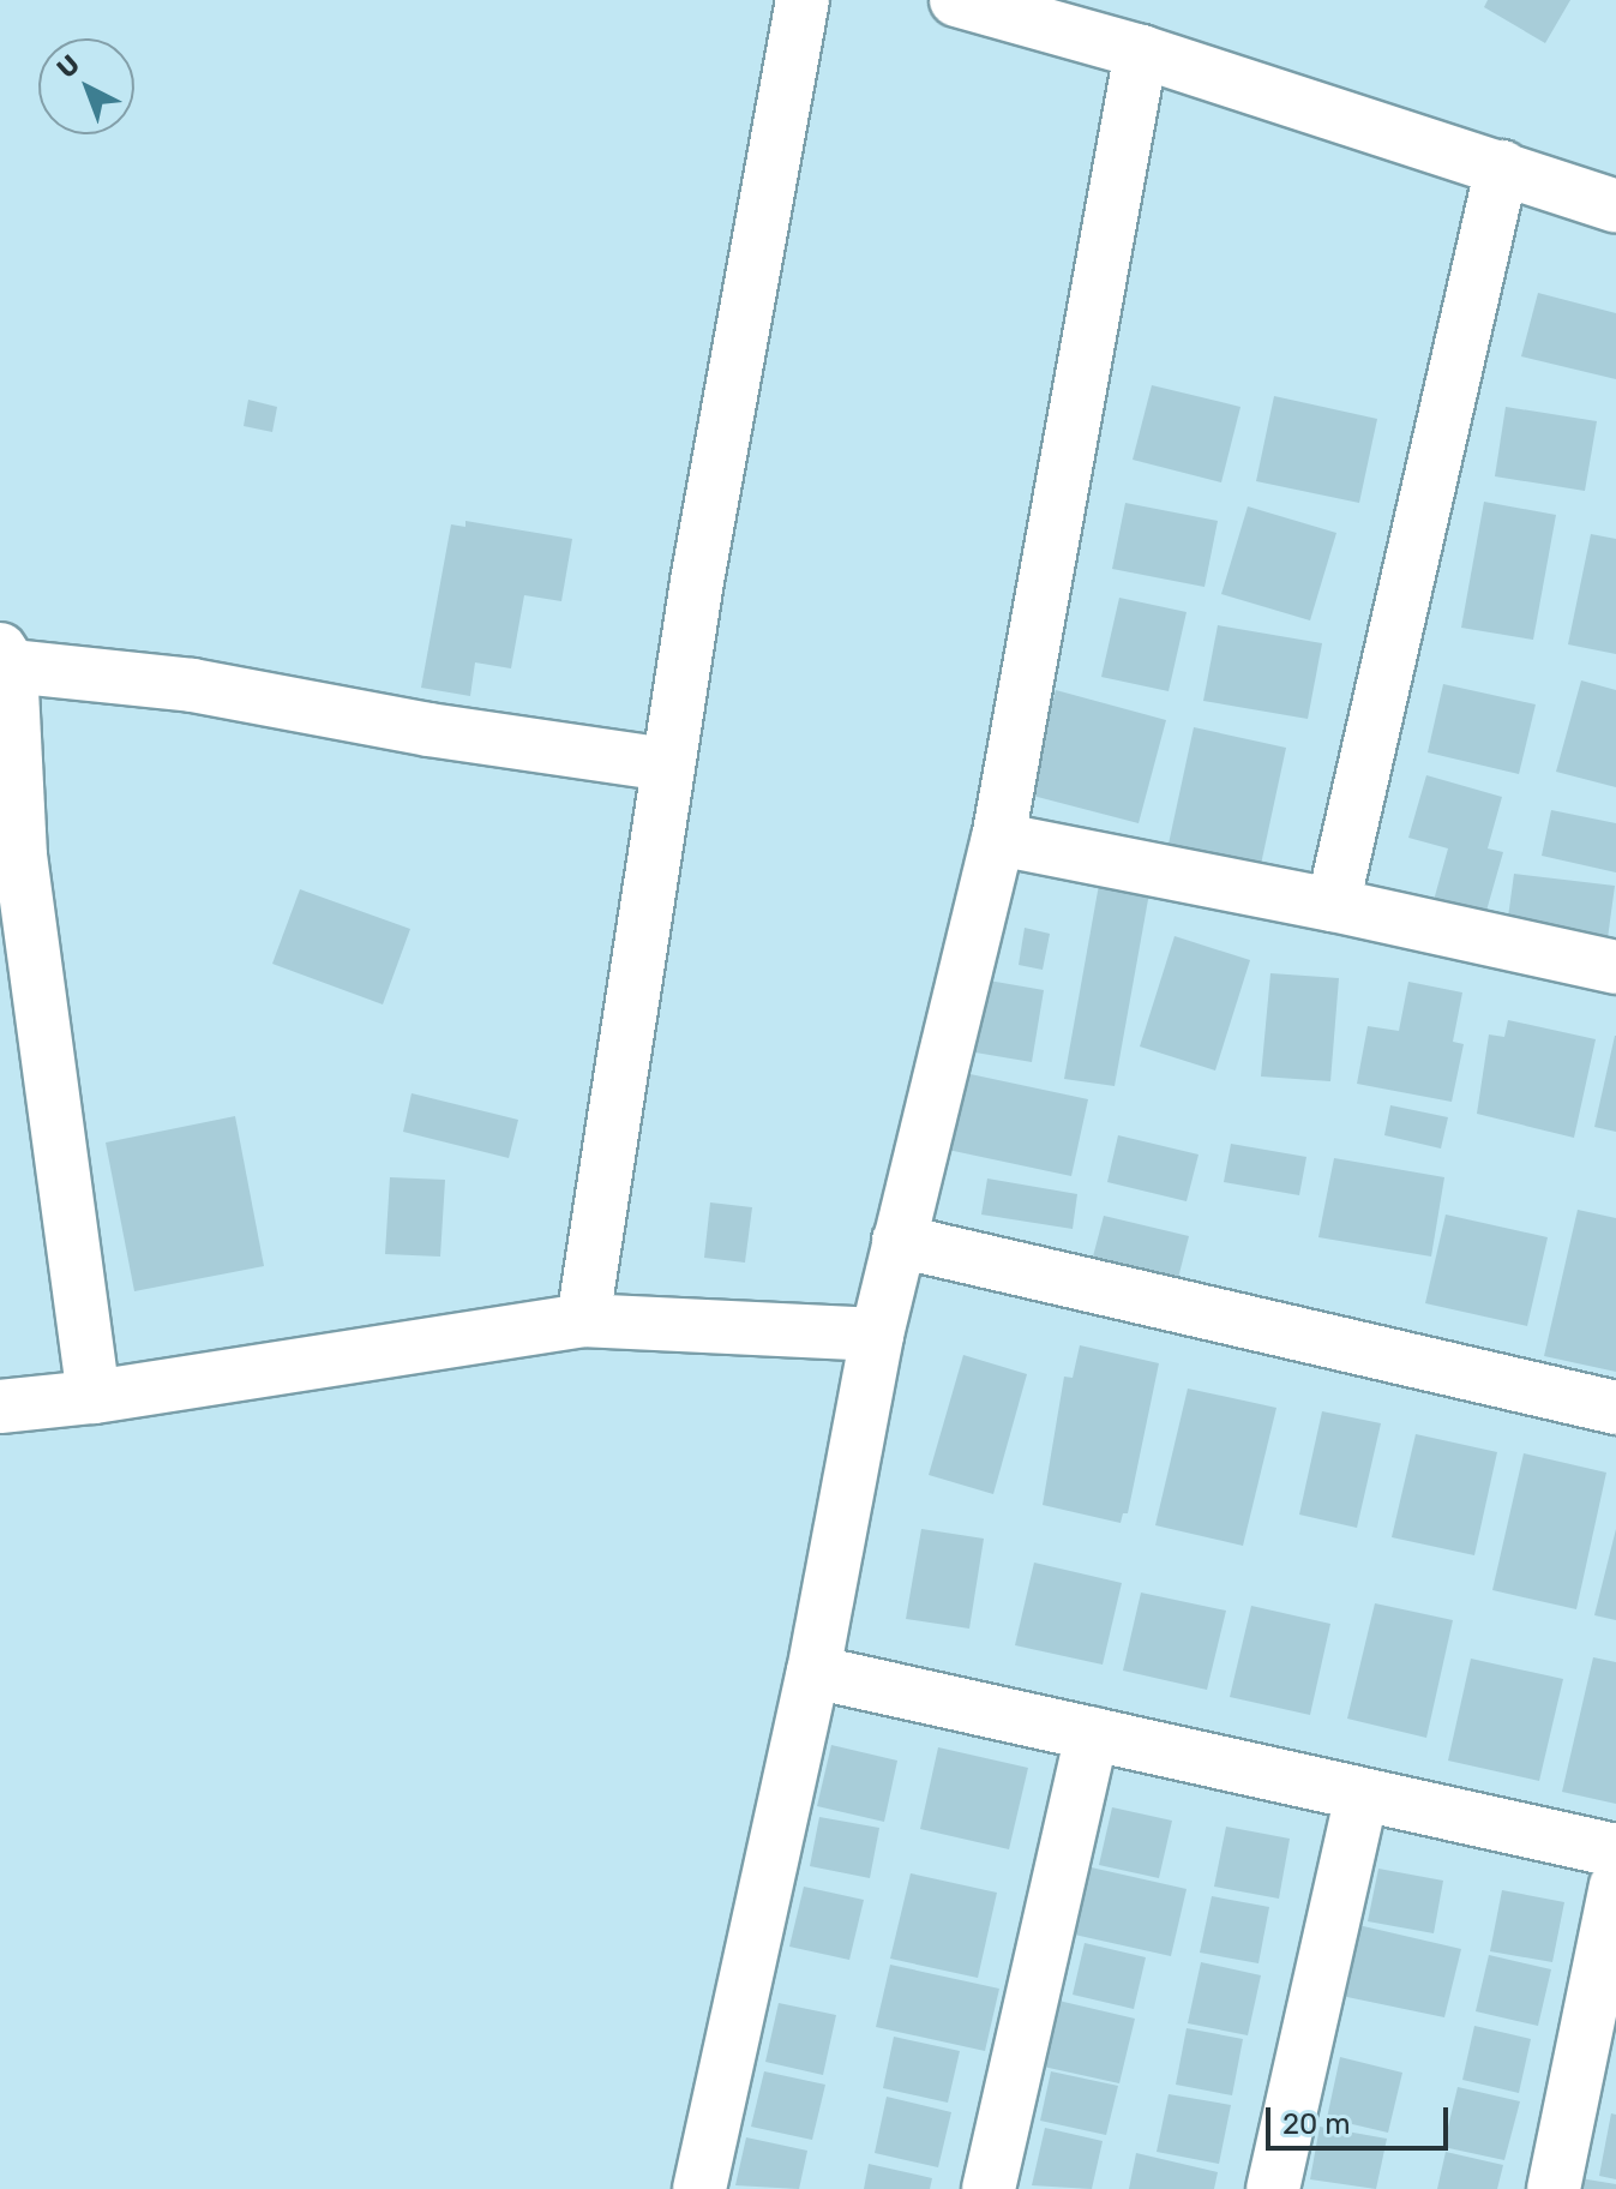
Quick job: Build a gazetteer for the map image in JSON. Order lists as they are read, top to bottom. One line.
{"scale_bar":"20 m","north":"top left"}
